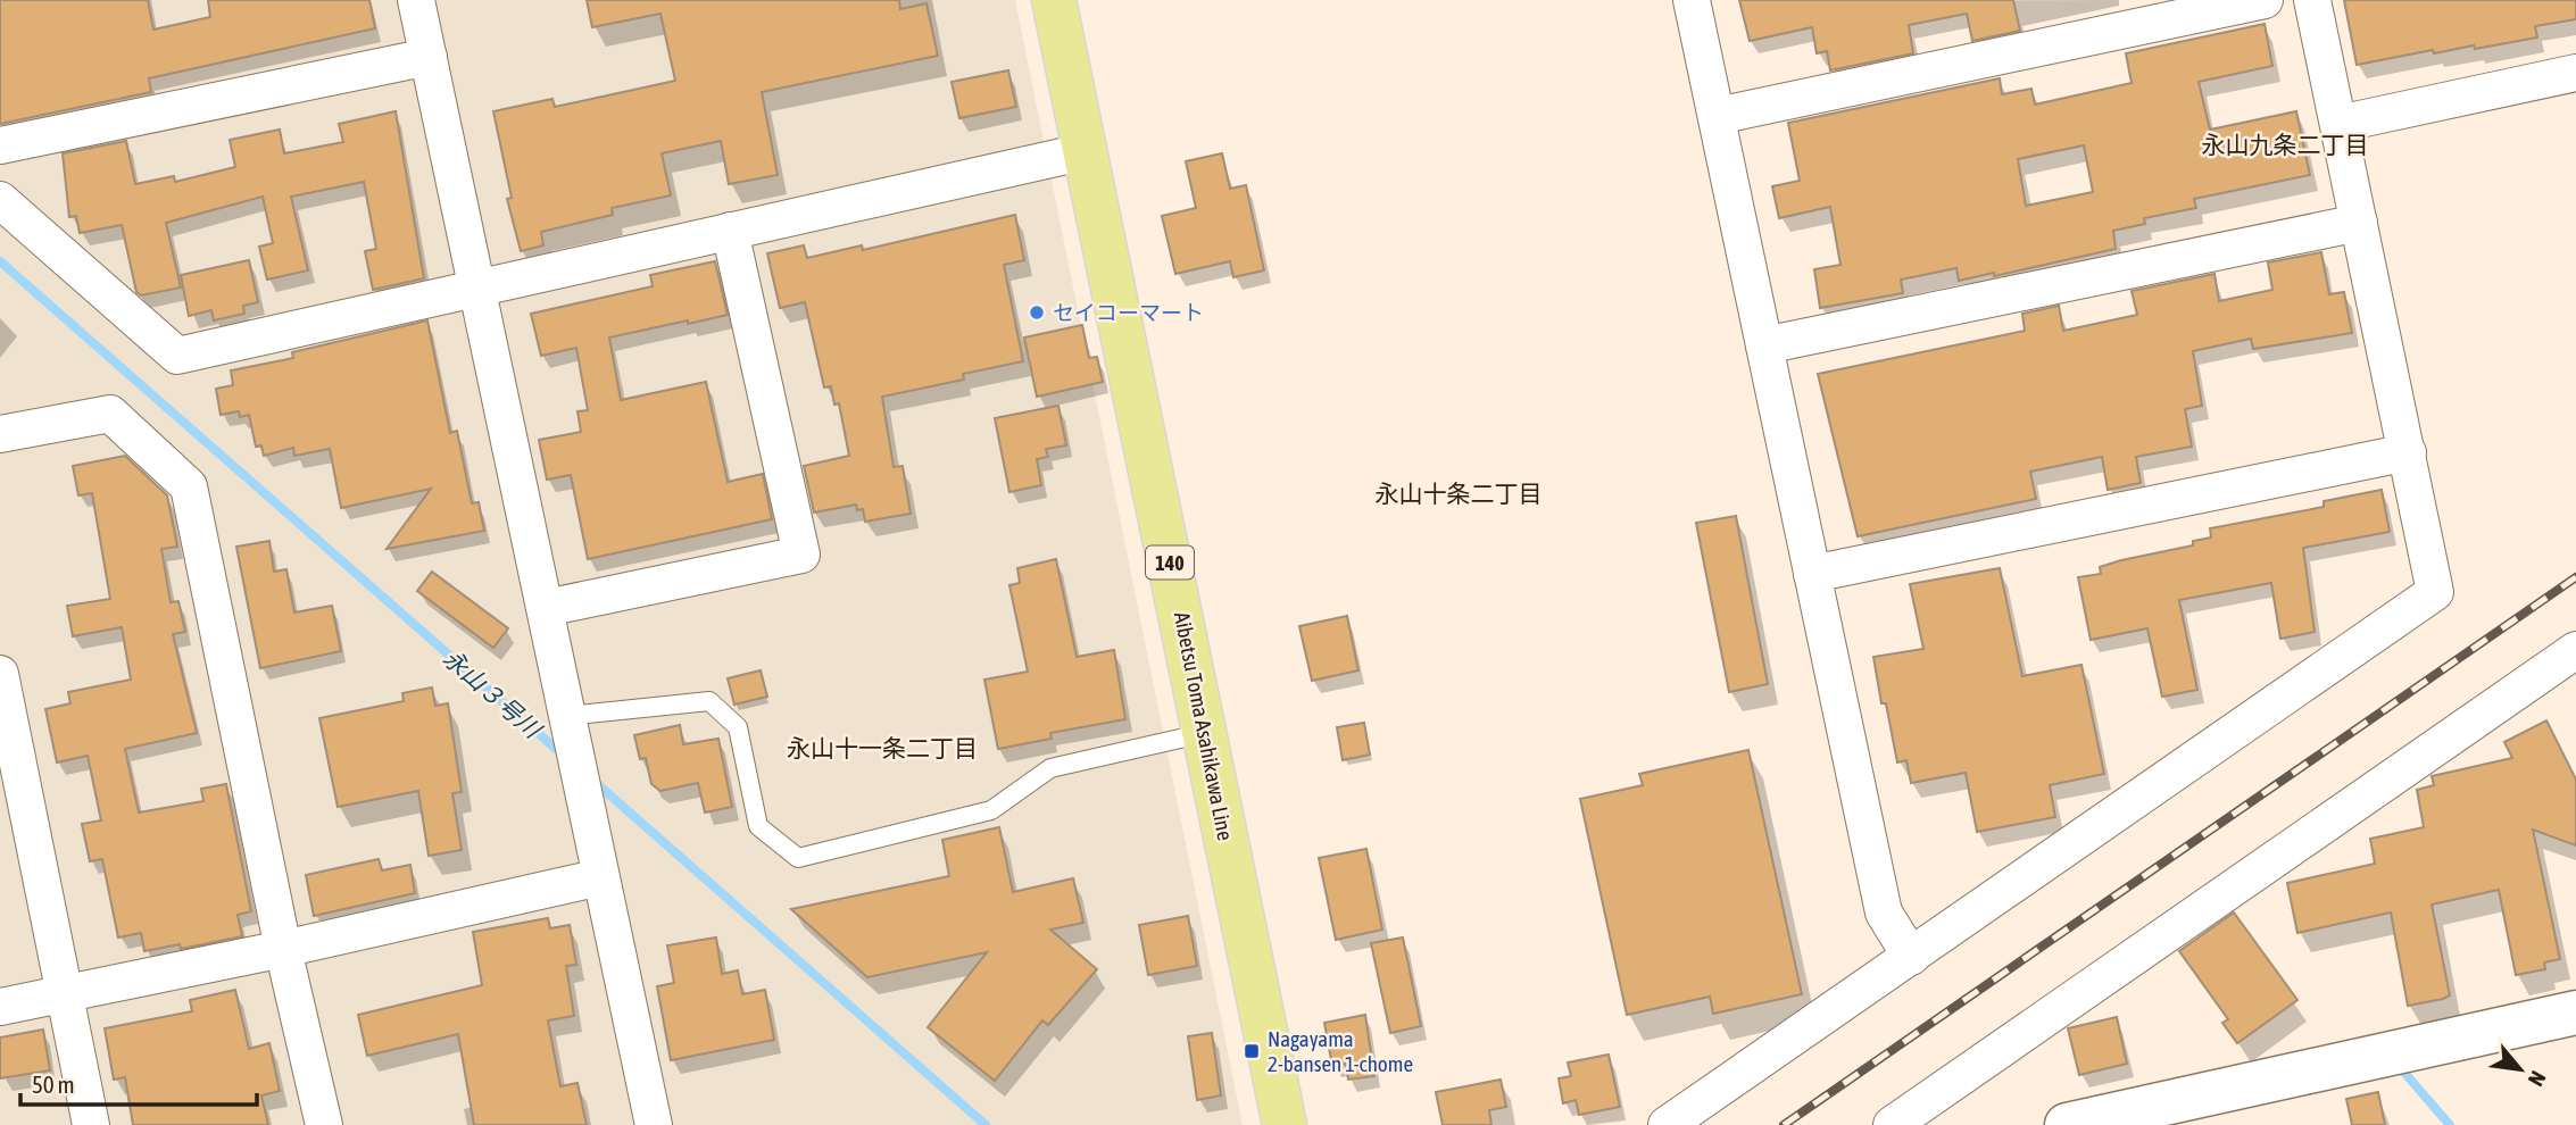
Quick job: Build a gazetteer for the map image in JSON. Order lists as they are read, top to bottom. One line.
{"streets":{"main road":["140","Aibetsu Toma Asahikawa Line"]},"districts":["永山九条二丁目","永山十条二丁目","永山十一条二丁目"],"water":["永山３号川"],"places":{"other":["セイコーマート"],"transit":["Nagayama 2-bansen 1-chome"]},"scale_bar":"50 m","north":"bottom right"}
